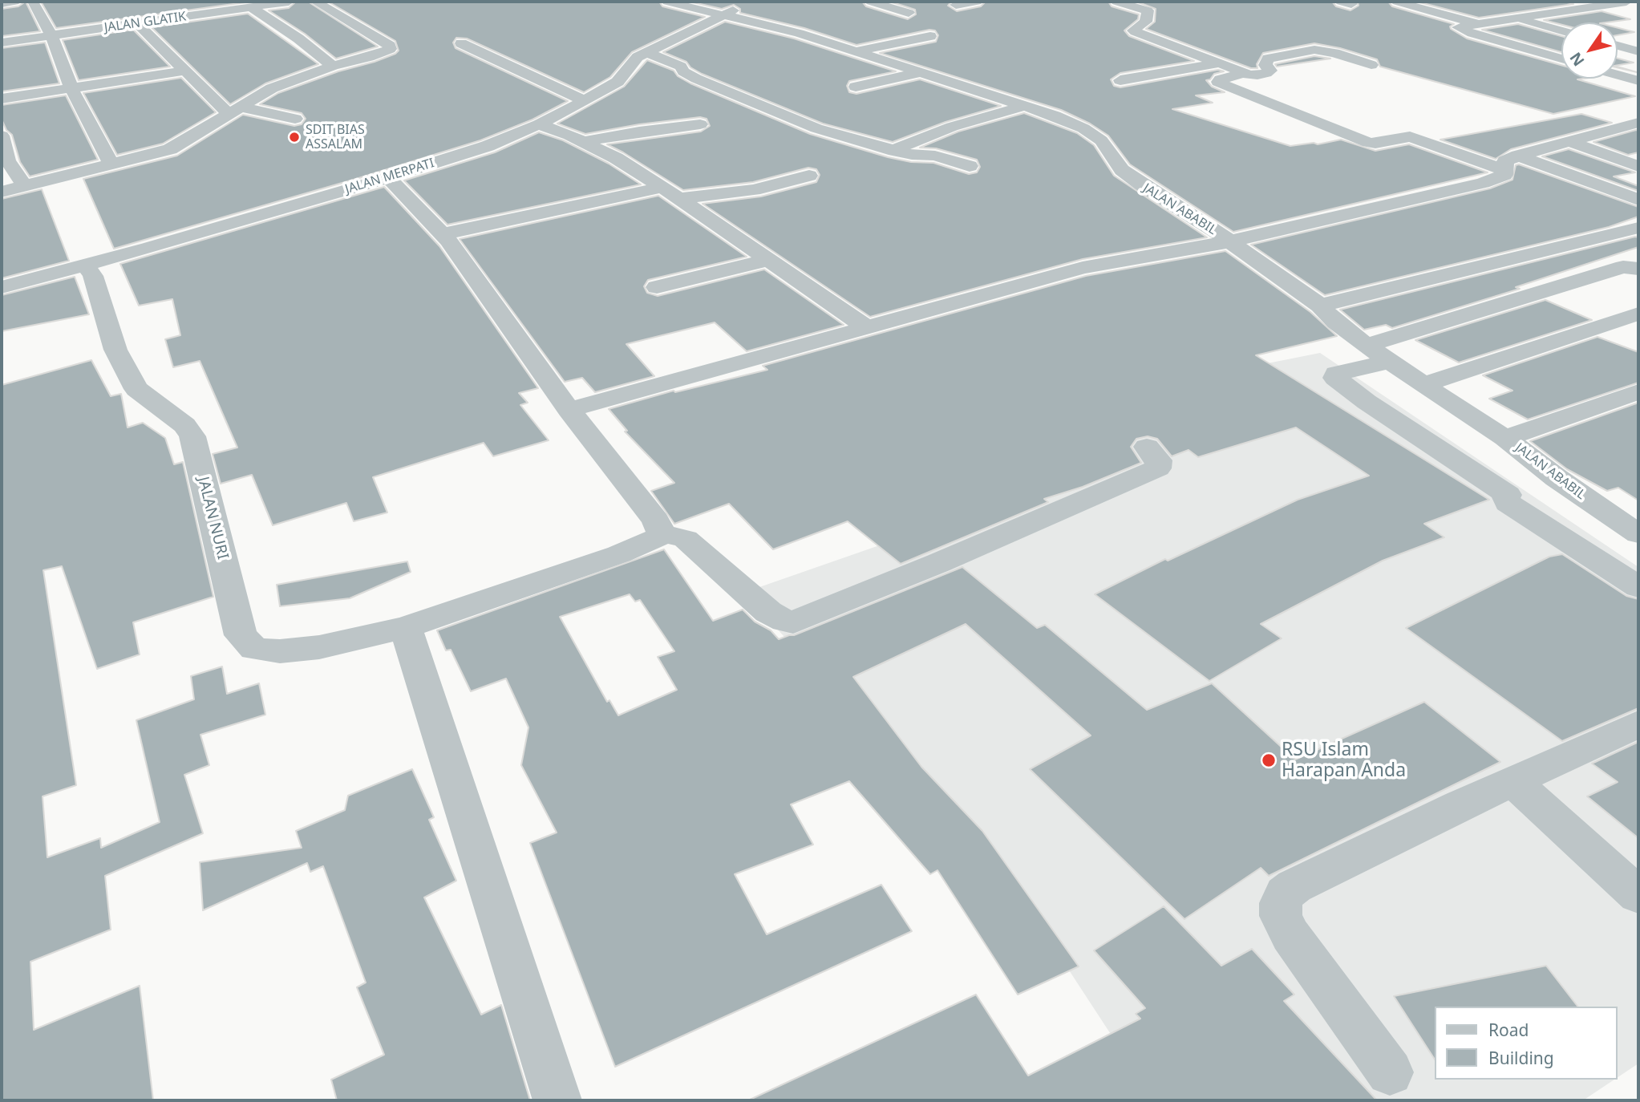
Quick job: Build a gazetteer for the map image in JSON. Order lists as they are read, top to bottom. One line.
{"streets":{"street":["JALAN GLATIK","JALAN MERPATI","JALAN ABABIL","JALAN NURI"]},"crossings":[["JALAN MERPATI","JALAN ABABIL"],["JALAN MERPATI","JALAN NURI"]],"places":["SDIT BIAS ASSALAM","RSU Islam Harapan Anda"],"legend":["Road","Building"],"north":"bottom left"}
